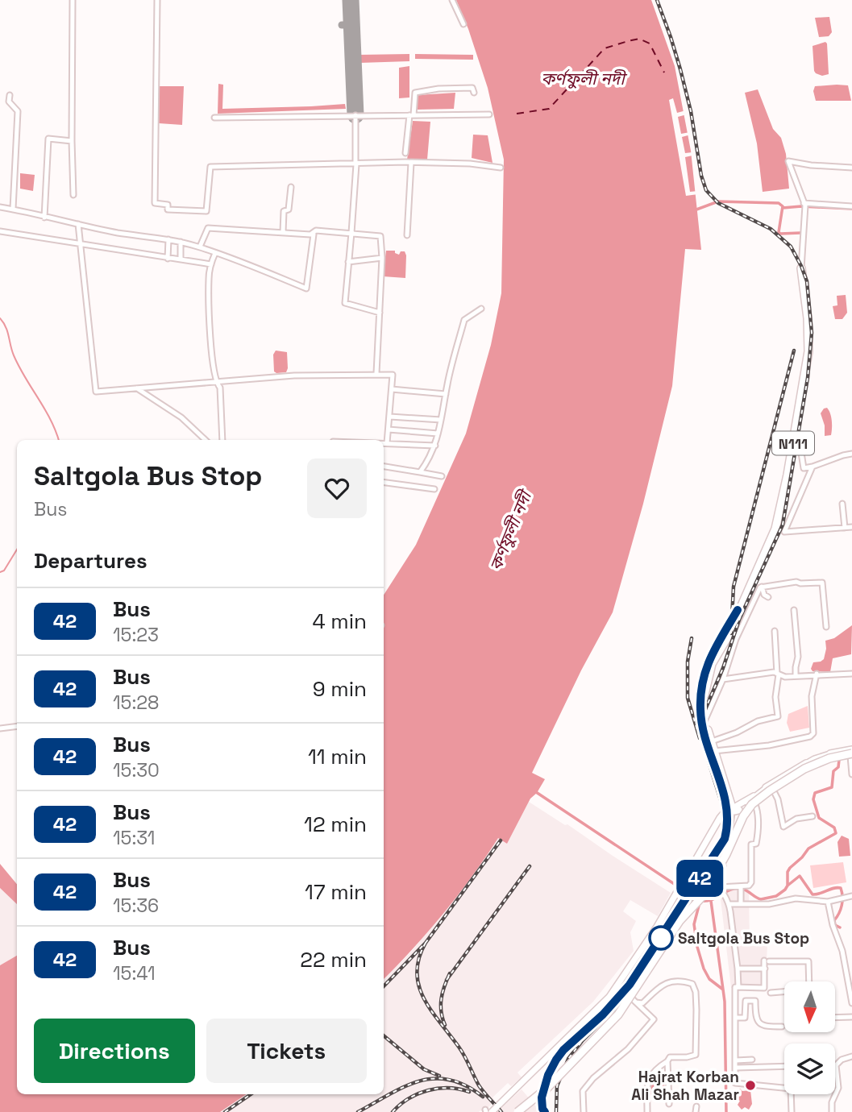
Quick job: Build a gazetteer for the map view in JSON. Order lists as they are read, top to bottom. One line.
{"streets":{"highway":["N111"]},"water":["কর্ণফুলী নদী"],"places":["Saltgola Bus Stop","Hajrat Korban Ali Shah Mazar"],"lines":["bus line 42"],"north":"bottom","page":{"on_map":"42","heading":[["Saltgola Bus Stop","Bus"],"Departures"],"list":[{"mark":"42","name":"Bus","note":"15:23","value":"4 min"},{"mark":"42","name":"Bus","note":"15:28","value":"9 min"},{"mark":"42","name":"Bus","note":"15:30","value":"11 min"},{"mark":"42","name":"Bus","note":"15:31","value":"12 min"},{"mark":"42","name":"Bus","note":"15:36","value":"17 min"},{"mark":"42","name":"Bus","note":"15:41","value":"22 min"}],"buttons":["Directions","Tickets"]}}
